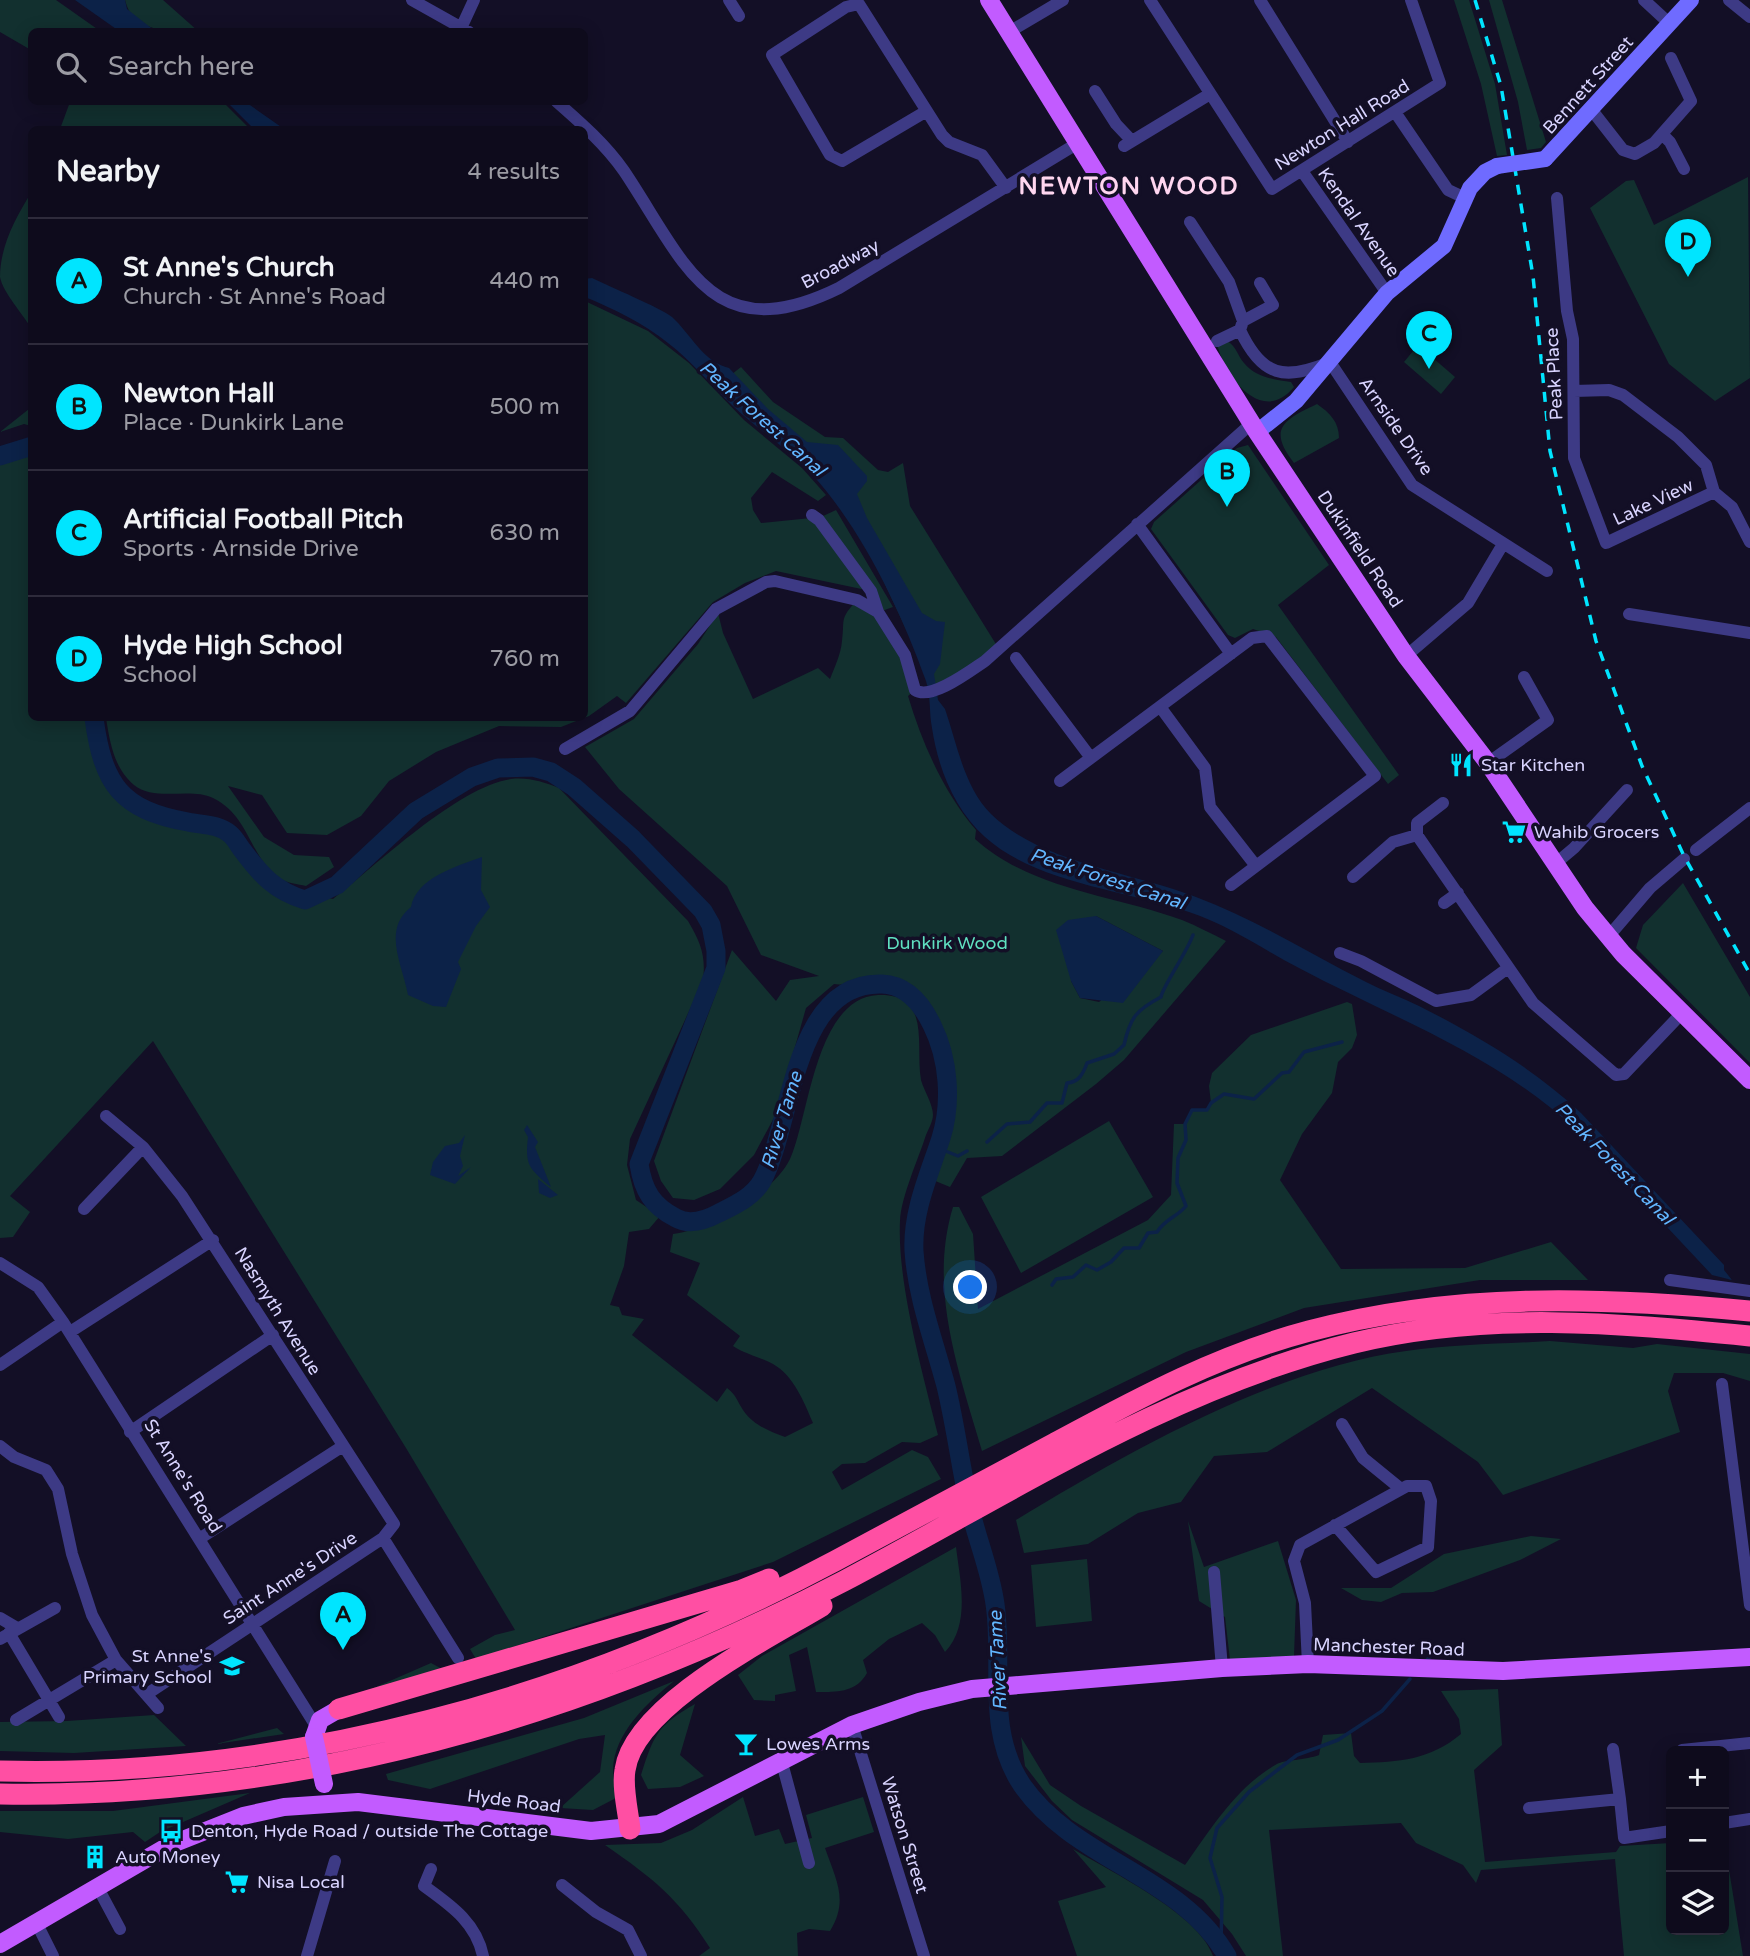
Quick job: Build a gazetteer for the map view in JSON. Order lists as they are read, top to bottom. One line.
{"streets":{"main road":["Dukinfield Road","St Anne's Road","Manchester Road","Hyde Road"],"street":["Bennett Street","Newton Hall Road","Kendal Avenue","Broadway","Peak Place","Arnside Drive","Lake View","Nasmyth Avenue","Saint Anne's Drive","Watson Street"]},"crossings":[["Newton Hall Road","Kendal Avenue"],["Broadway","Dukinfield Road"],["Peak Place","Lake View"],["Nasmyth Avenue","Saint Anne's Drive"],["St Anne's Road","Saint Anne's Drive"],["St Anne's Road","Hyde Road"],["Manchester Road","Hyde Road"],["Hyde Road","Watson Street"]],"districts":["NEWTON WOOD"],"water":["Peak Forest Canal","River Tame"],"parks":["Dunkirk Wood"],"places":{"restaurant":["Star Kitchen"],"supermarket":["Wahib Grocers","Nisa Local"],"school or university":["St Anne's Primary School"],"bar":["Lowes Arms"],"bus stop":["Denton, Hyde Road / outside The Cottage"],"building":["Auto Money"]},"page":{"search":"Search here","heading":["Nearby","4 results"],"list":[{"mark":"A","name":"St Anne's Church","note":"Church · St Anne's Road","value":"440 m"},{"mark":"B","name":"Newton Hall","note":"Place · Dunkirk Lane","value":"500 m"},{"mark":"C","name":"Artificial Football Pitch","note":"Sports · Arnside Drive","value":"630 m"},{"mark":"D","name":"Hyde High School","note":"School","value":"760 m"}],"pins":["D","C","B","A"],"map_buttons":["+","−"]}}
